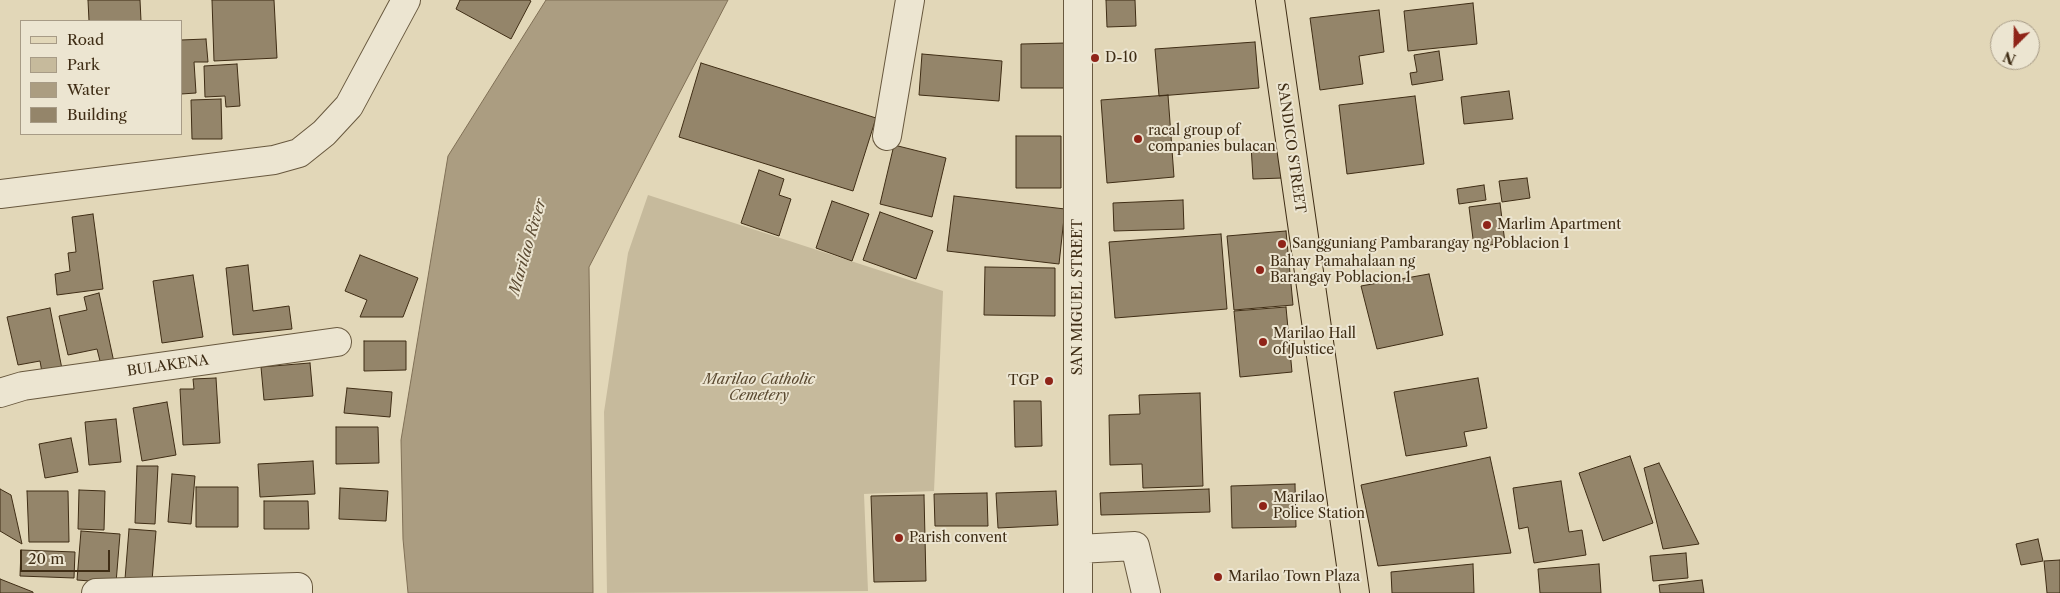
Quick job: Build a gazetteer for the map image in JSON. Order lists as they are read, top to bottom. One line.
{"streets":{"main road":["SANDICO STREET"],"street":["SAN MIGUEL STREET","BULAKENA"]},"water":["Marilao River"],"parks":["Marilao Catholic Cemetery"],"places":["D-10","racal group of companies bulacan","Marlim Apartment","Sangguniang Pambarangay ng Poblacion 1","Bahay Pamahalaan ng Barangay Poblacion 1","Marilao Hall of Justice","TGP","Marilao Police Station","Parish convent","Marilao Town Plaza"],"legend":["Road","Park","Water","Building"],"scale_bar":"20 m","north":"bottom left"}
